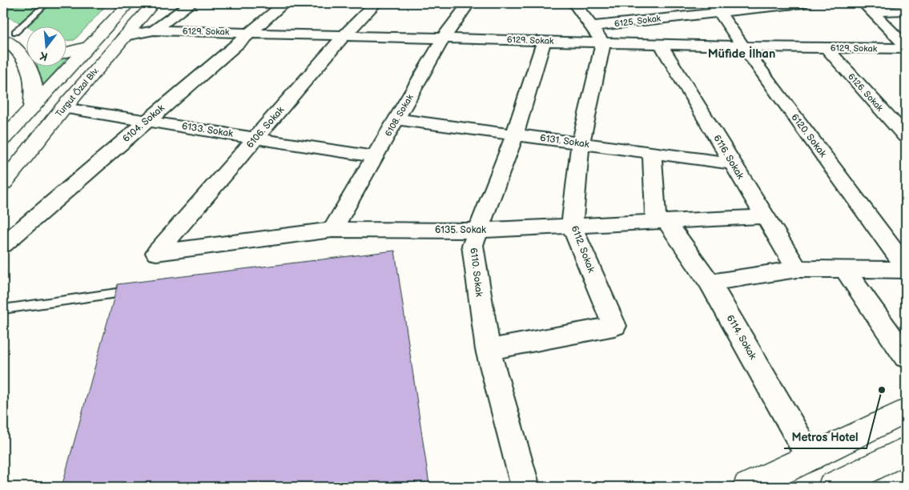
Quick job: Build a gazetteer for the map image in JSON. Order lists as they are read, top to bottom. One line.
{"streets":{"main road":["Turgut Özal Blv."],"street":["6125. Sokak","6129. Sokak","6126. Sokak","6108. Sokak","6104. Sokak","6106. Sokak","6133. Sokak","6120. Sokak","6131. Sokak","6116. Sokak","6135. Sokak","6112. Sokak","6110. Sokak","6114. Sokak"]},"crossings":[["6125. Sokak","6120. Sokak"],["6129. Sokak","6126. Sokak"],["6129. Sokak","6108. Sokak"],["6129. Sokak","6104. Sokak"],["6129. Sokak","6106. Sokak"],["6129. Sokak","6120. Sokak"],["6129. Sokak","6116. Sokak"],["6129. Sokak","6112. Sokak"],["6129. Sokak","6110. Sokak"],["Turgut Özal Blv.","6133. Sokak"],["6108. Sokak","6133. Sokak"],["6108. Sokak","6131. Sokak"],["6108. Sokak","6135. Sokak"],["6104. Sokak","6133. Sokak"],["6106. Sokak","6133. Sokak"],["6106. Sokak","6135. Sokak"],["6131. Sokak","6116. Sokak"],["6131. Sokak","6112. Sokak"],["6131. Sokak","6110. Sokak"],["6116. Sokak","6135. Sokak"],["6135. Sokak","6112. Sokak"],["6135. Sokak","6110. Sokak"],["6135. Sokak","6114. Sokak"],["6112. Sokak","6110. Sokak"]],"districts":["Müfide İlhan"],"places":["Metros Hotel"],"north":"bottom"}
